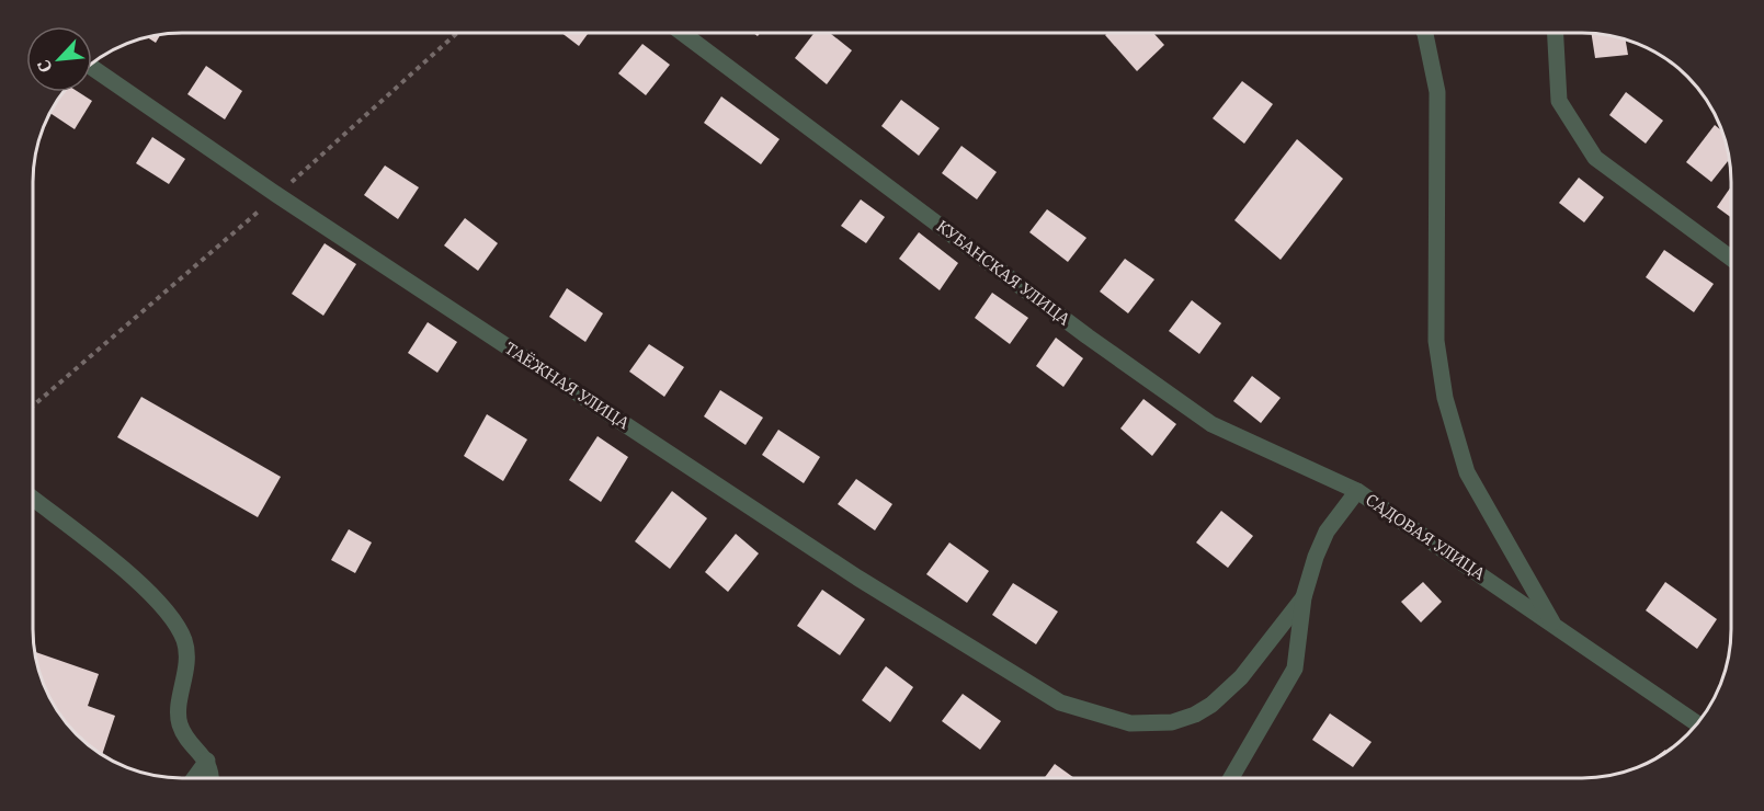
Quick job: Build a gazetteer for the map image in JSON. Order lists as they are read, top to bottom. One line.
{"streets":{"street":["КУБАНСКАЯ УЛИЦА","ТАЁЖНАЯ УЛИЦА","САДОВАЯ УЛИЦА"]},"crossings":[["КУБАНСКАЯ УЛИЦА","САДОВАЯ УЛИЦА"],["ТАЁЖНАЯ УЛИЦА","САДОВАЯ УЛИЦА"]],"north":"bottom left"}
